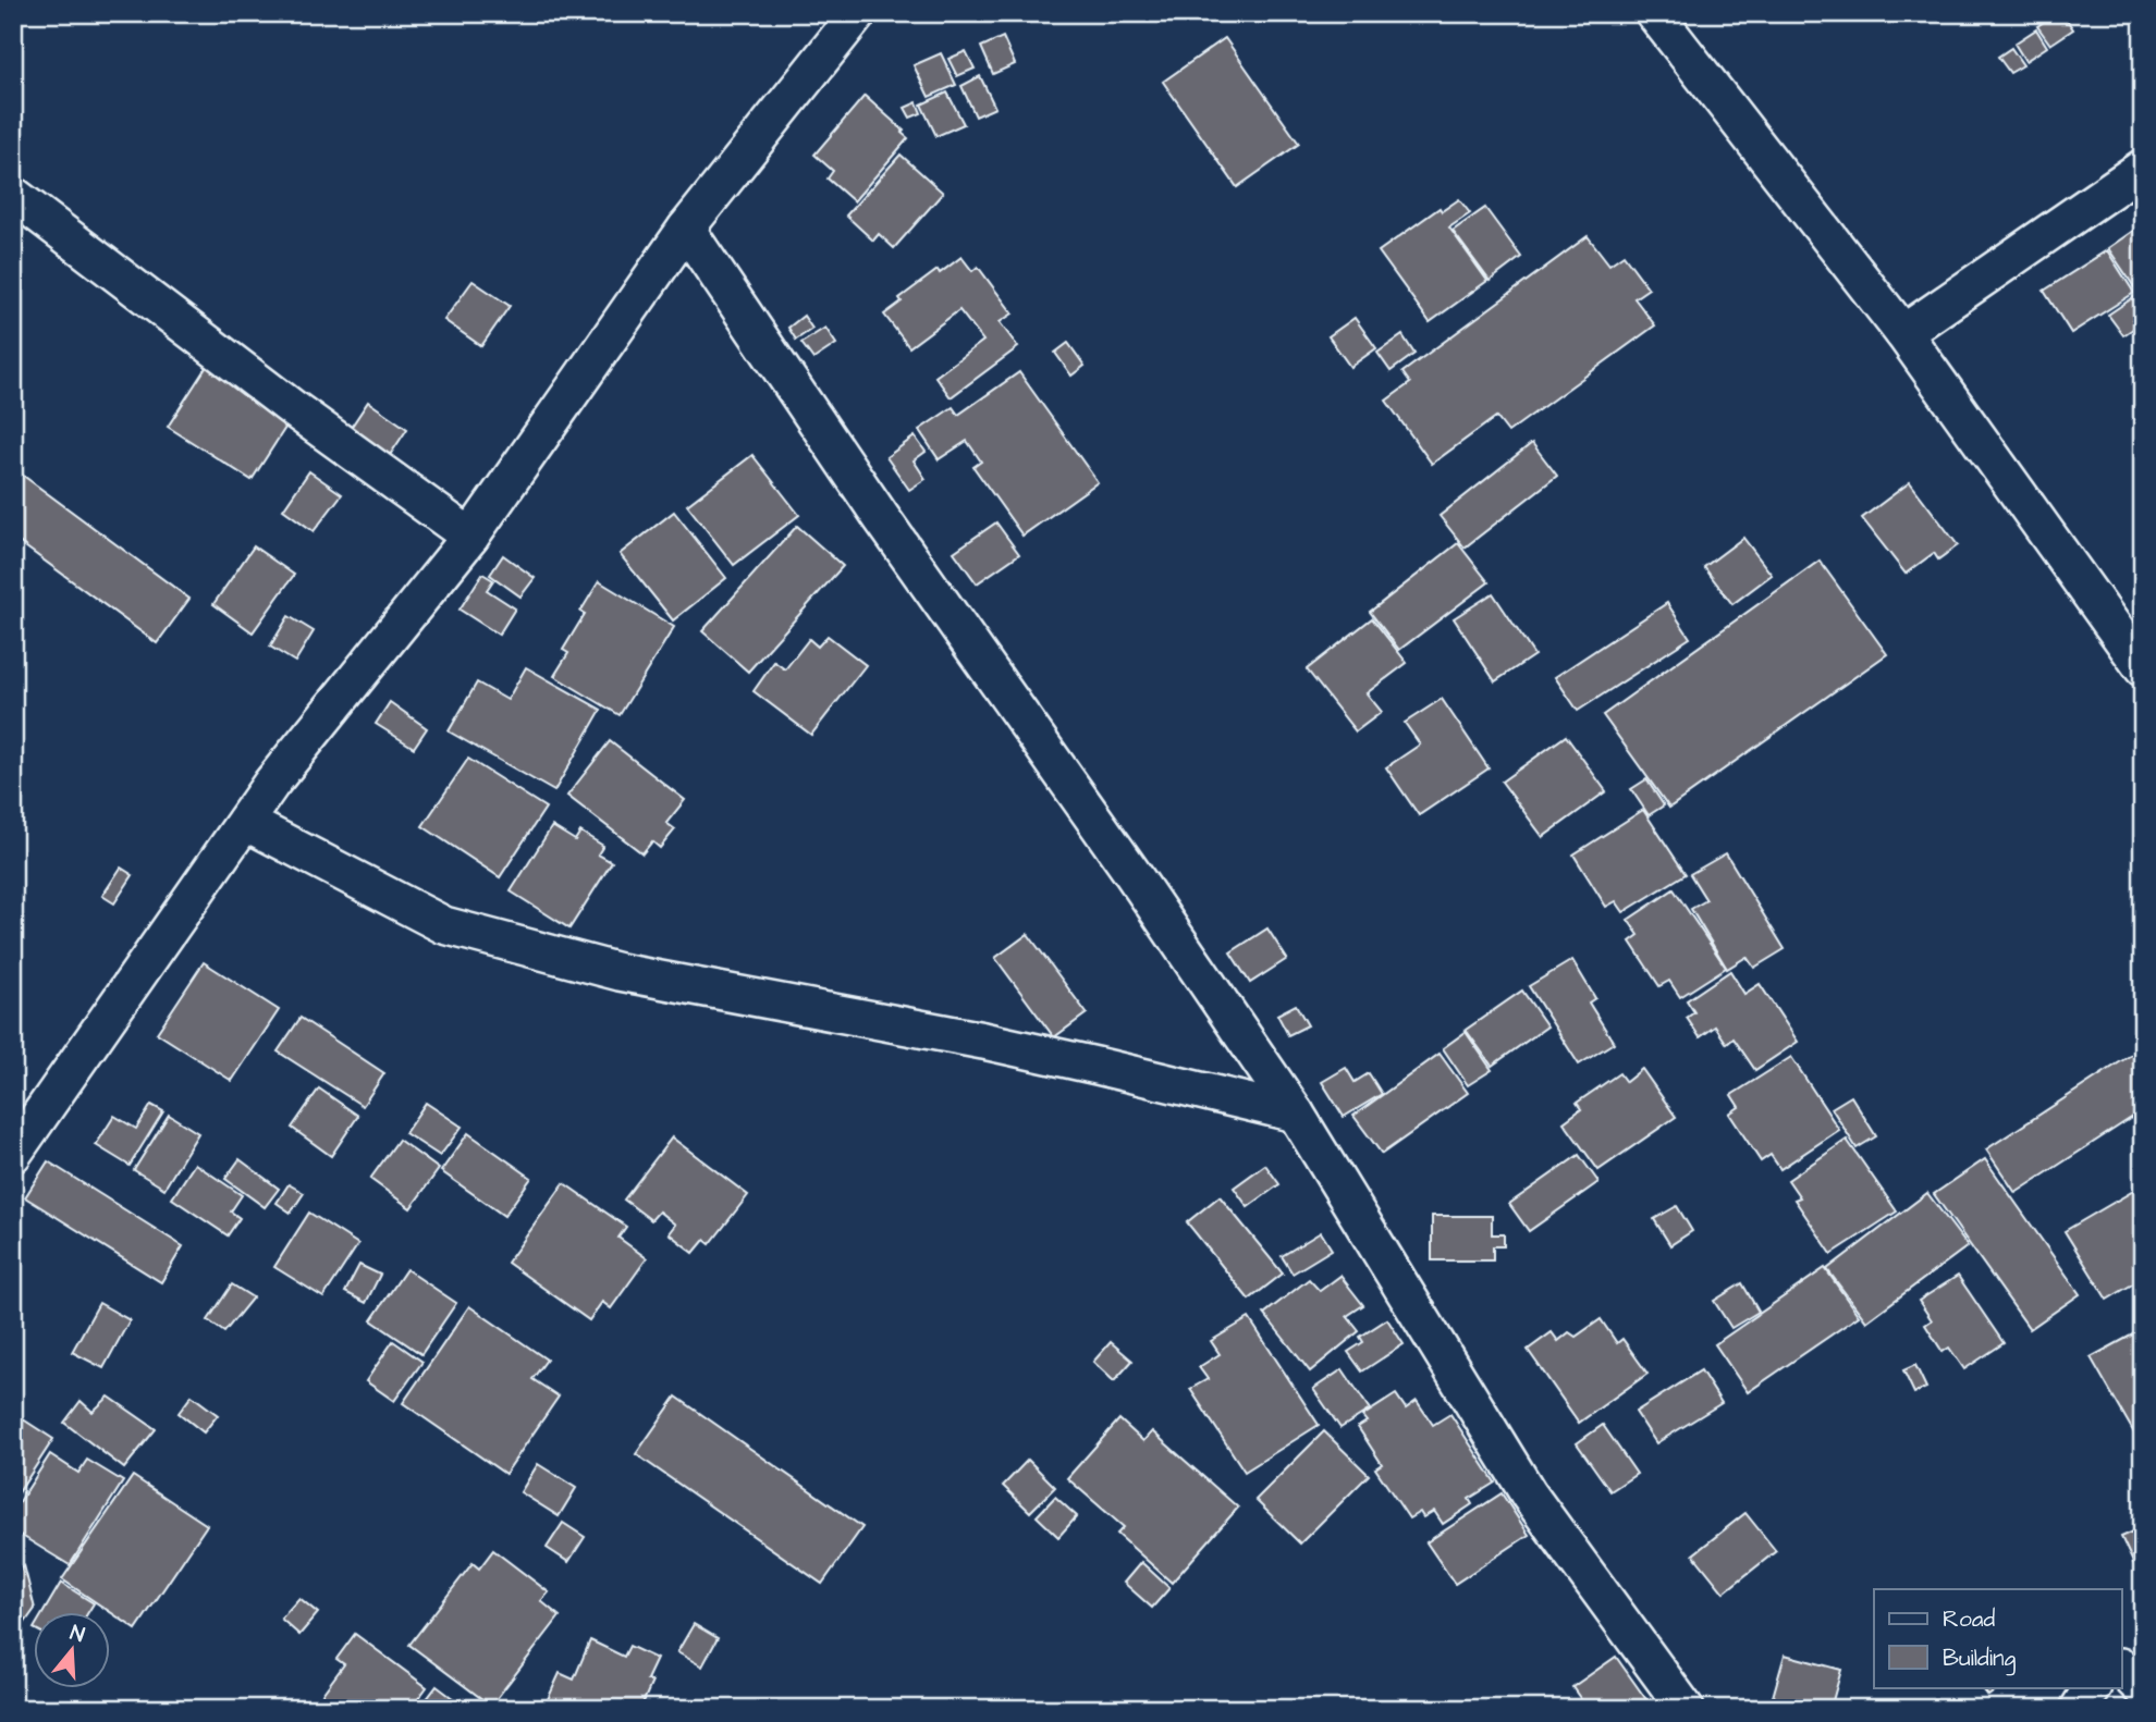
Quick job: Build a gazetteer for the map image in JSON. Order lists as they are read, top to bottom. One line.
{"legend":["Road","Building"],"north":"top"}
